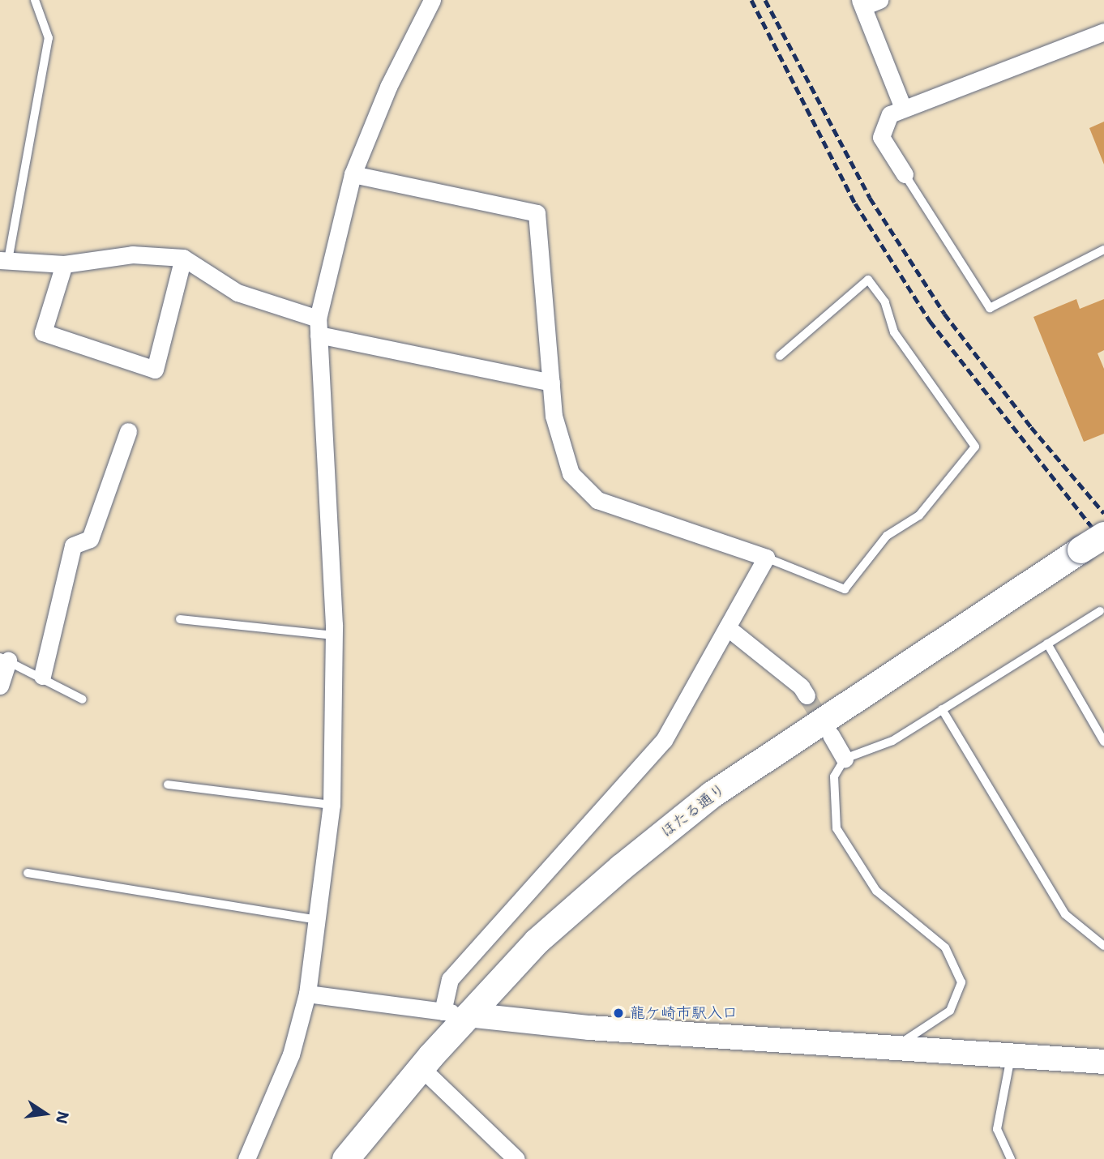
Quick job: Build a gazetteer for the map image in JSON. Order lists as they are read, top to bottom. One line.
{"streets":{"main road":["ほたる通り"]},"places":["龍ケ崎市駅入口"],"north":"right"}
